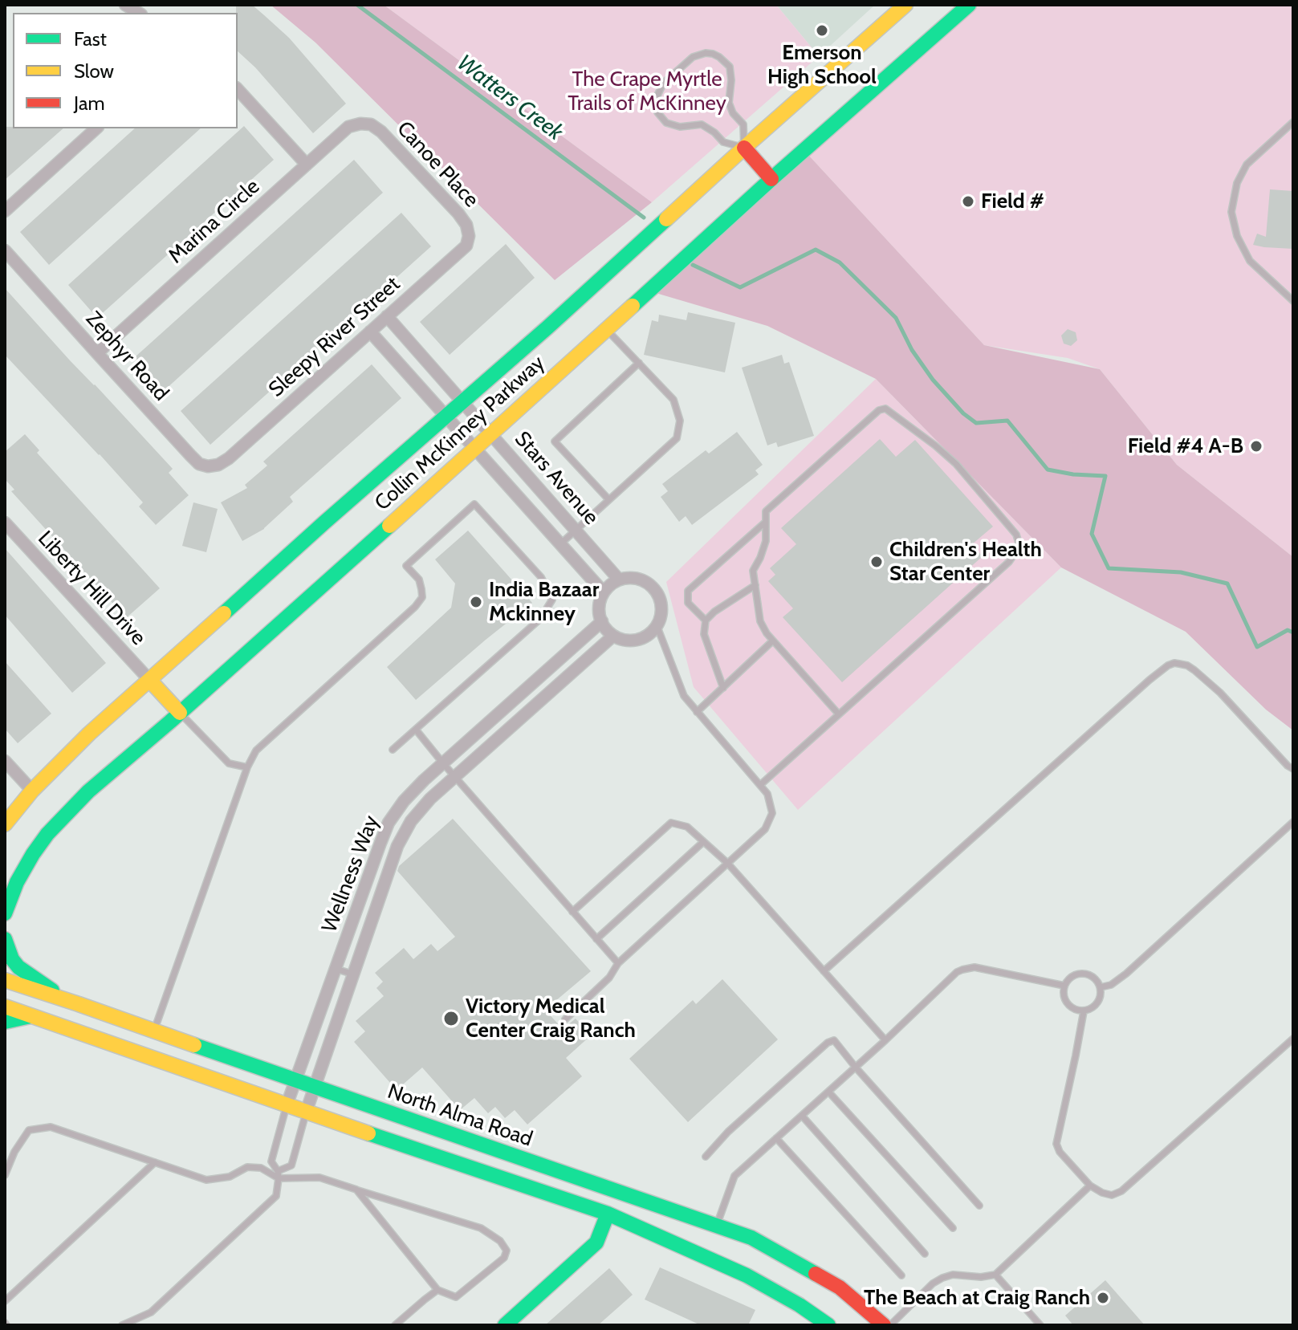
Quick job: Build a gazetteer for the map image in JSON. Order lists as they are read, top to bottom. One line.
{"streets":{"street":["Canoe Place","Marina Circle","Sleepy River Street","Zephyr Road","Collin McKinney Parkway","Stars Avenue","Liberty Hill Drive","Wellness Way","North Alma Road"]},"crossings":[["Canoe Place","Marina Circle"],["Canoe Place","Sleepy River Street"],["Marina Circle","Zephyr Road"],["Sleepy River Street","Zephyr Road"],["Sleepy River Street","Stars Avenue"],["Collin McKinney Parkway","Stars Avenue"],["Collin McKinney Parkway","Liberty Hill Drive"],["Stars Avenue","Wellness Way"],["Wellness Way","North Alma Road"]],"water":["Watters Creek"],"parks":["The Crape Myrtle Trails of McKinney"],"places":["Emerson High School","Field #","Field #4 A-B","Children's Health Star Center","India Bazaar Mckinney","Victory Medical Center Craig Ranch","The Beach at Craig Ranch"],"legend":["Fast","Slow","Jam"]}
